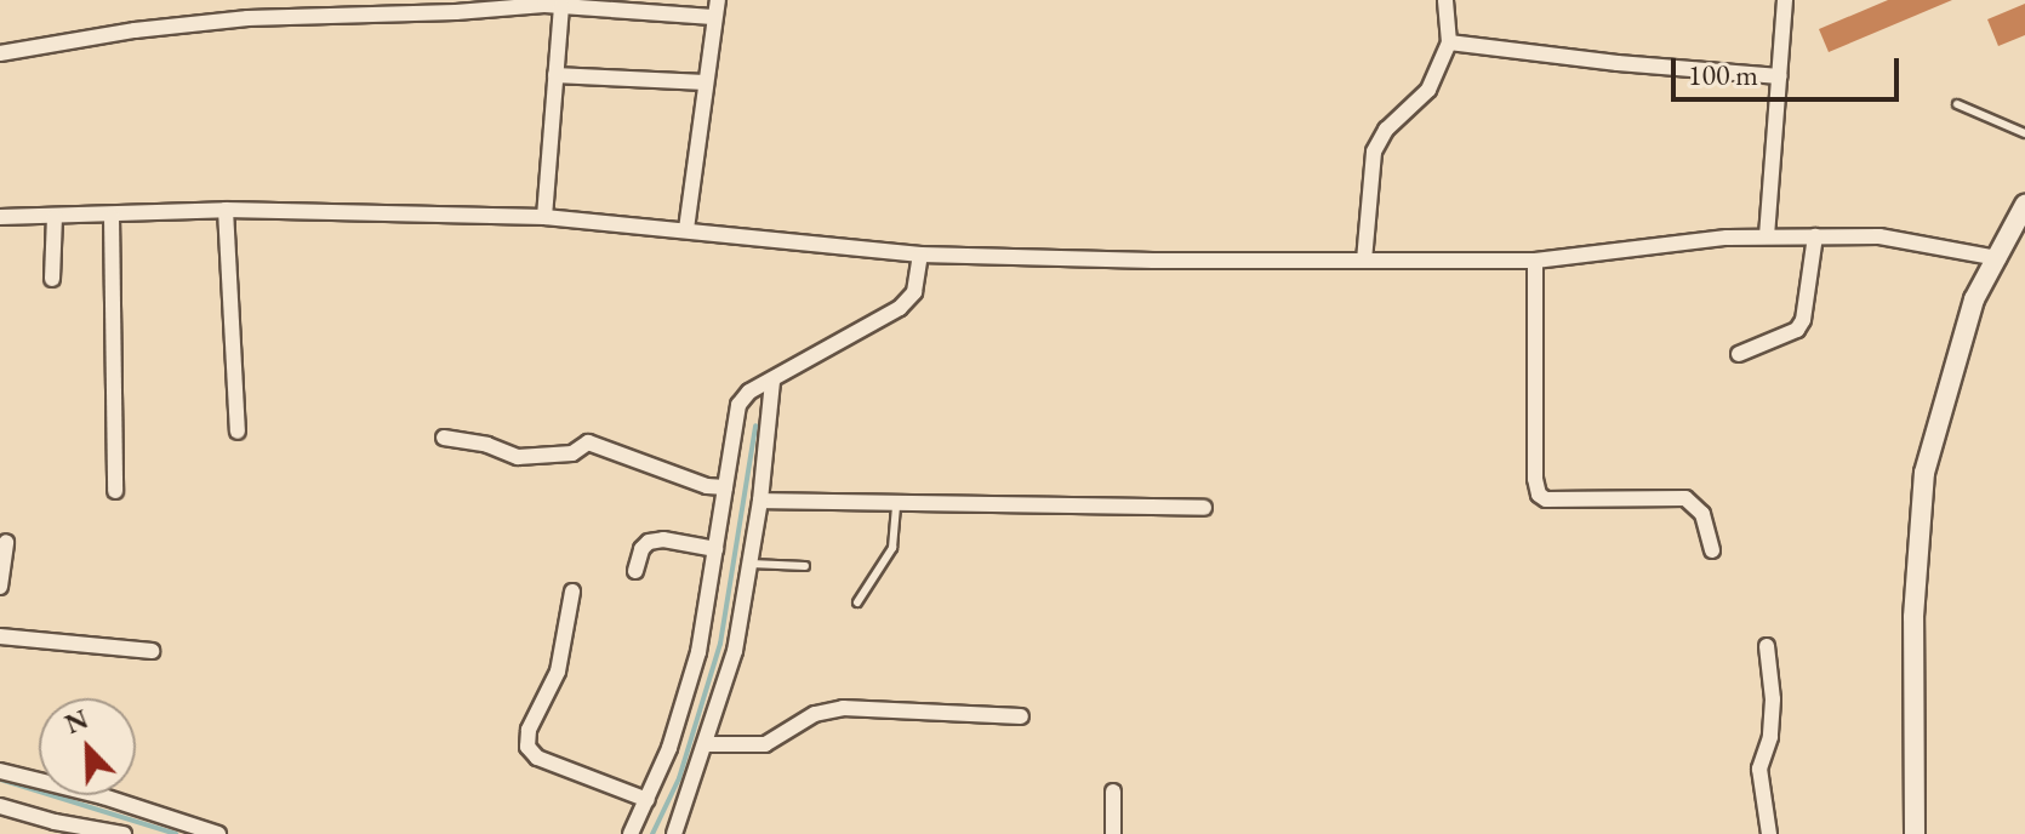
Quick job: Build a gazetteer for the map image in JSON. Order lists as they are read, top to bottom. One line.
{"scale_bar":"100 m","north":"top left"}
